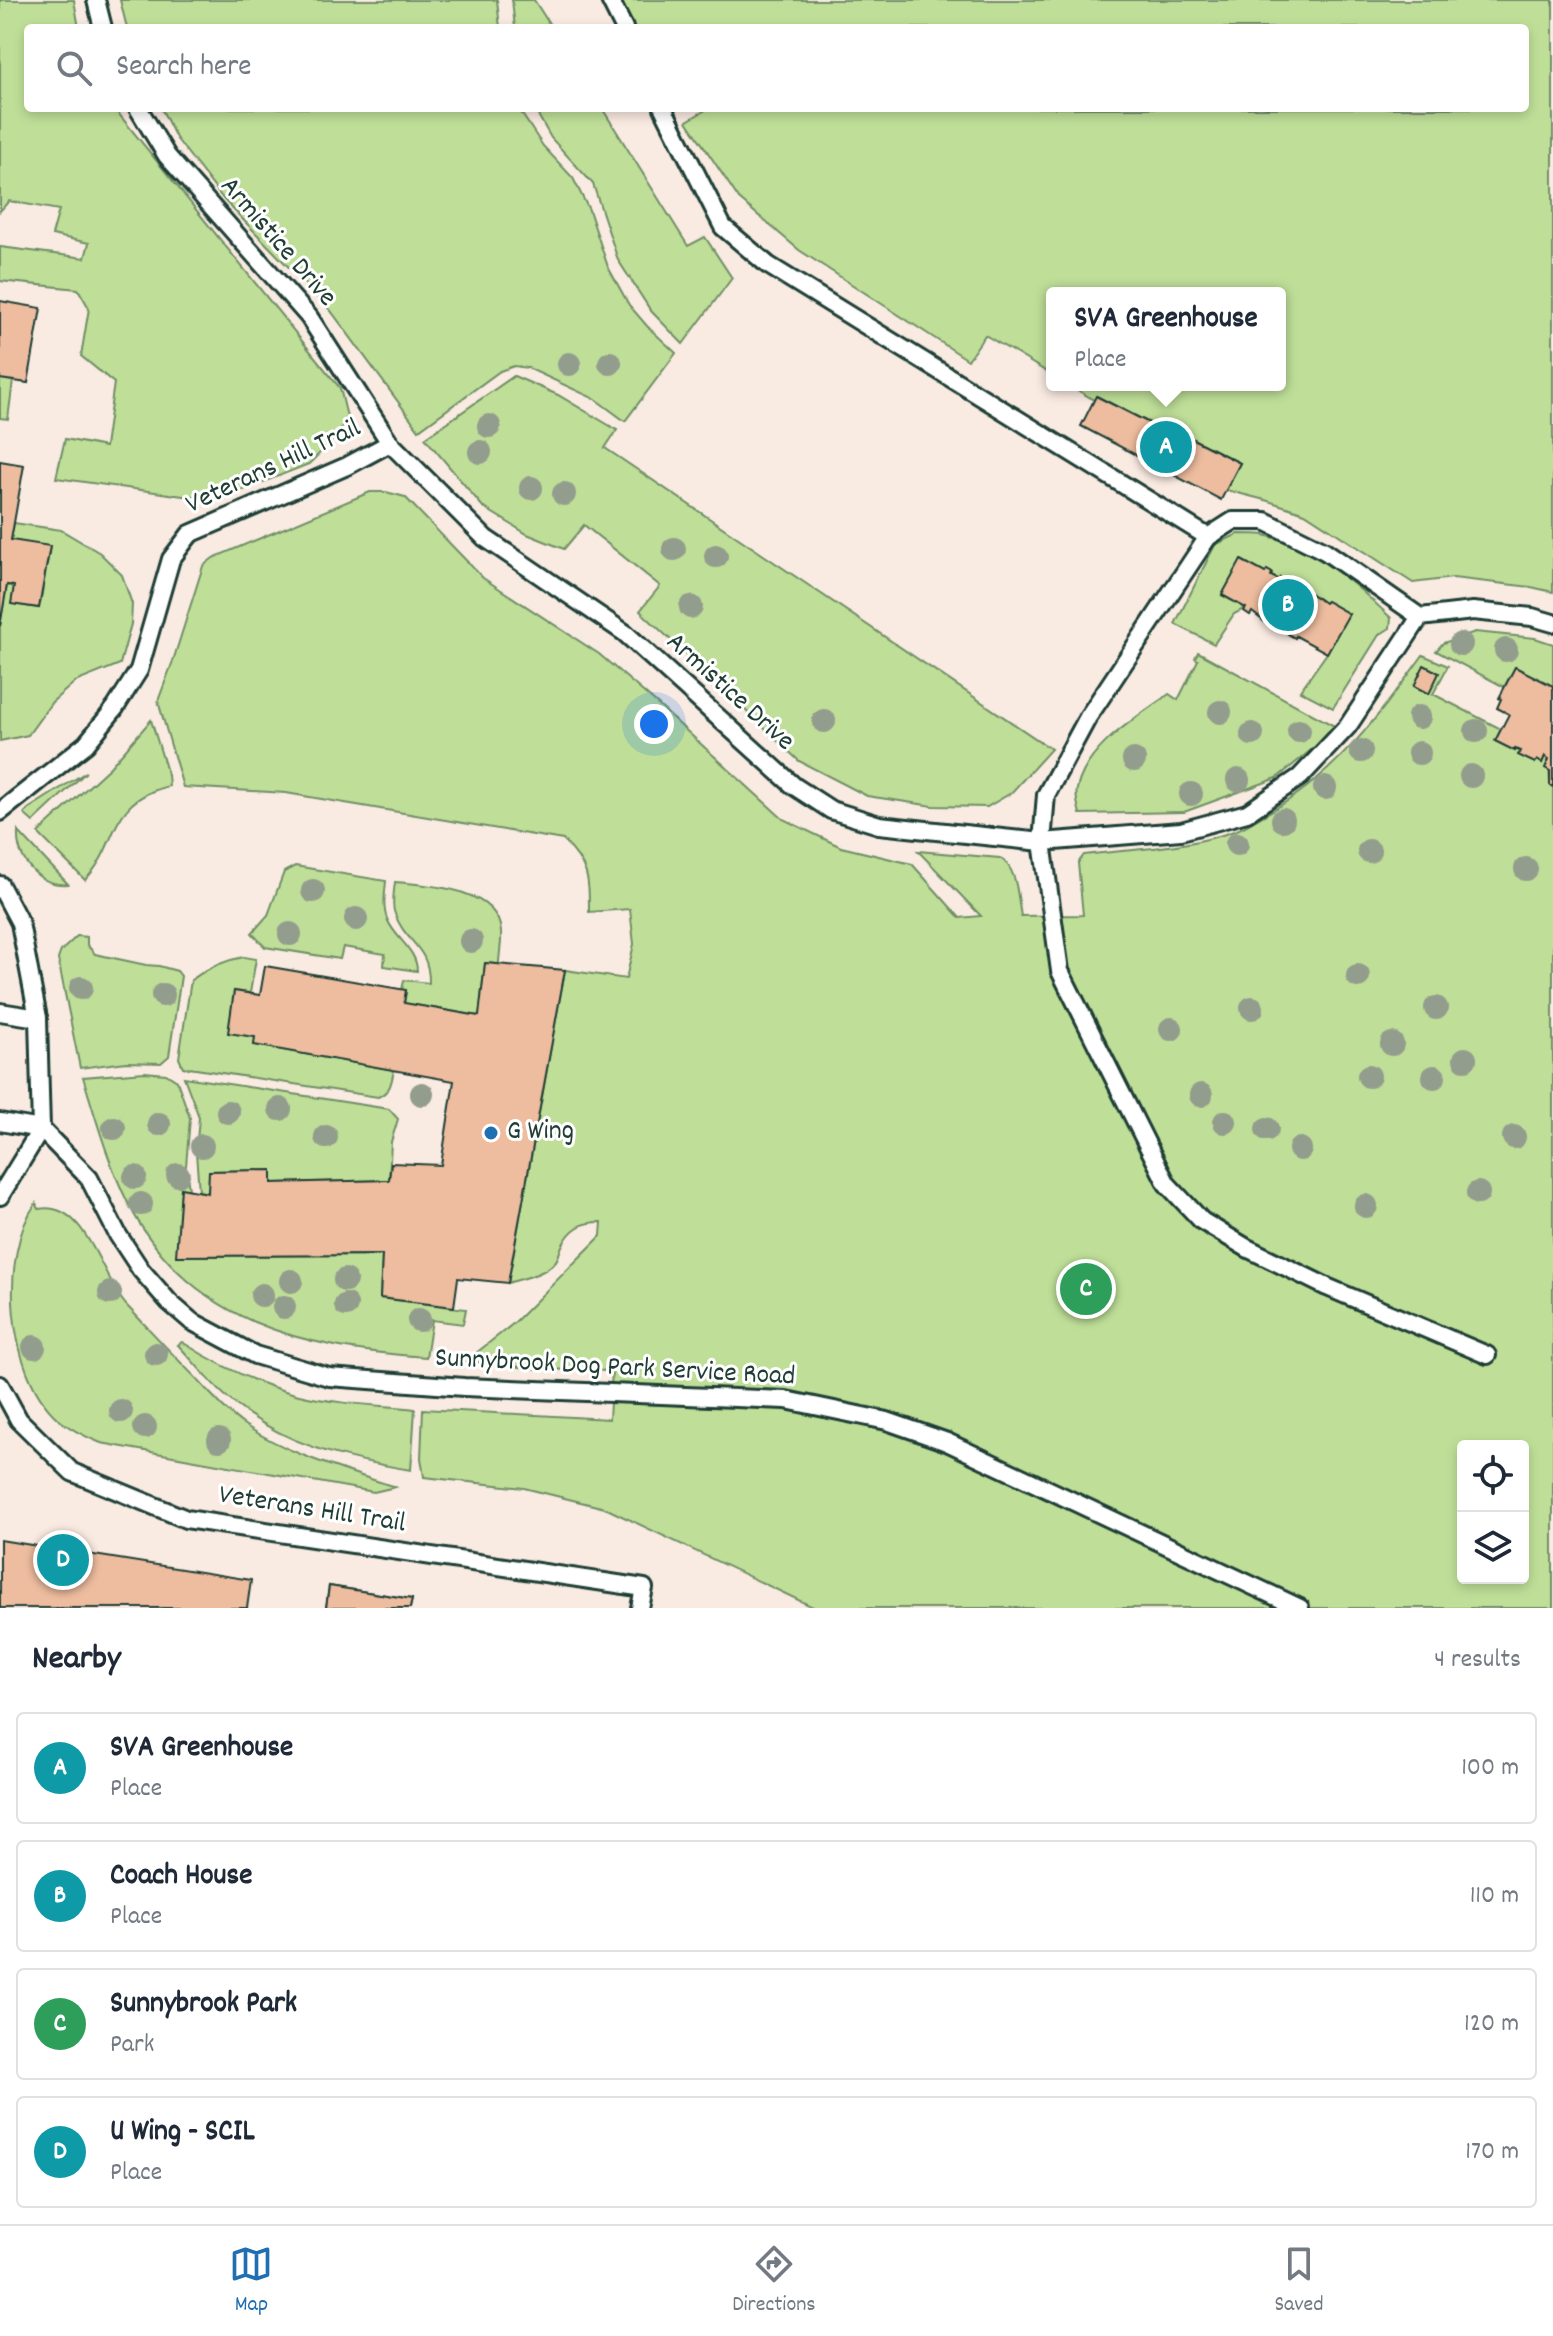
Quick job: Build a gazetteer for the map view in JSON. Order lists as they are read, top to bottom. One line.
{"streets":{"lane":["Armistice Drive","Veterans Hill Trail","Sunnybrook Dog Park Service Road"]},"crossings":[["Armistice Drive","Veterans Hill Trail"]],"places":["G Wing"],"page":{"search":"Search here","popup":["SVA Greenhouse","Place"],"pins":["A","B","C","D"],"heading":["Nearby","4 results"],"list":[{"mark":"A","name":"SVA Greenhouse","note":"Place","value":"100 m"},{"mark":"B","name":"Coach House","note":"Place","value":"110 m"},{"mark":"C","name":"Sunnybrook Park","note":"Park","value":"120 m"},{"mark":"D","name":"U Wing - SCIL","note":"Place","value":"170 m"}],"nav":["Map","Directions","Saved"]}}
